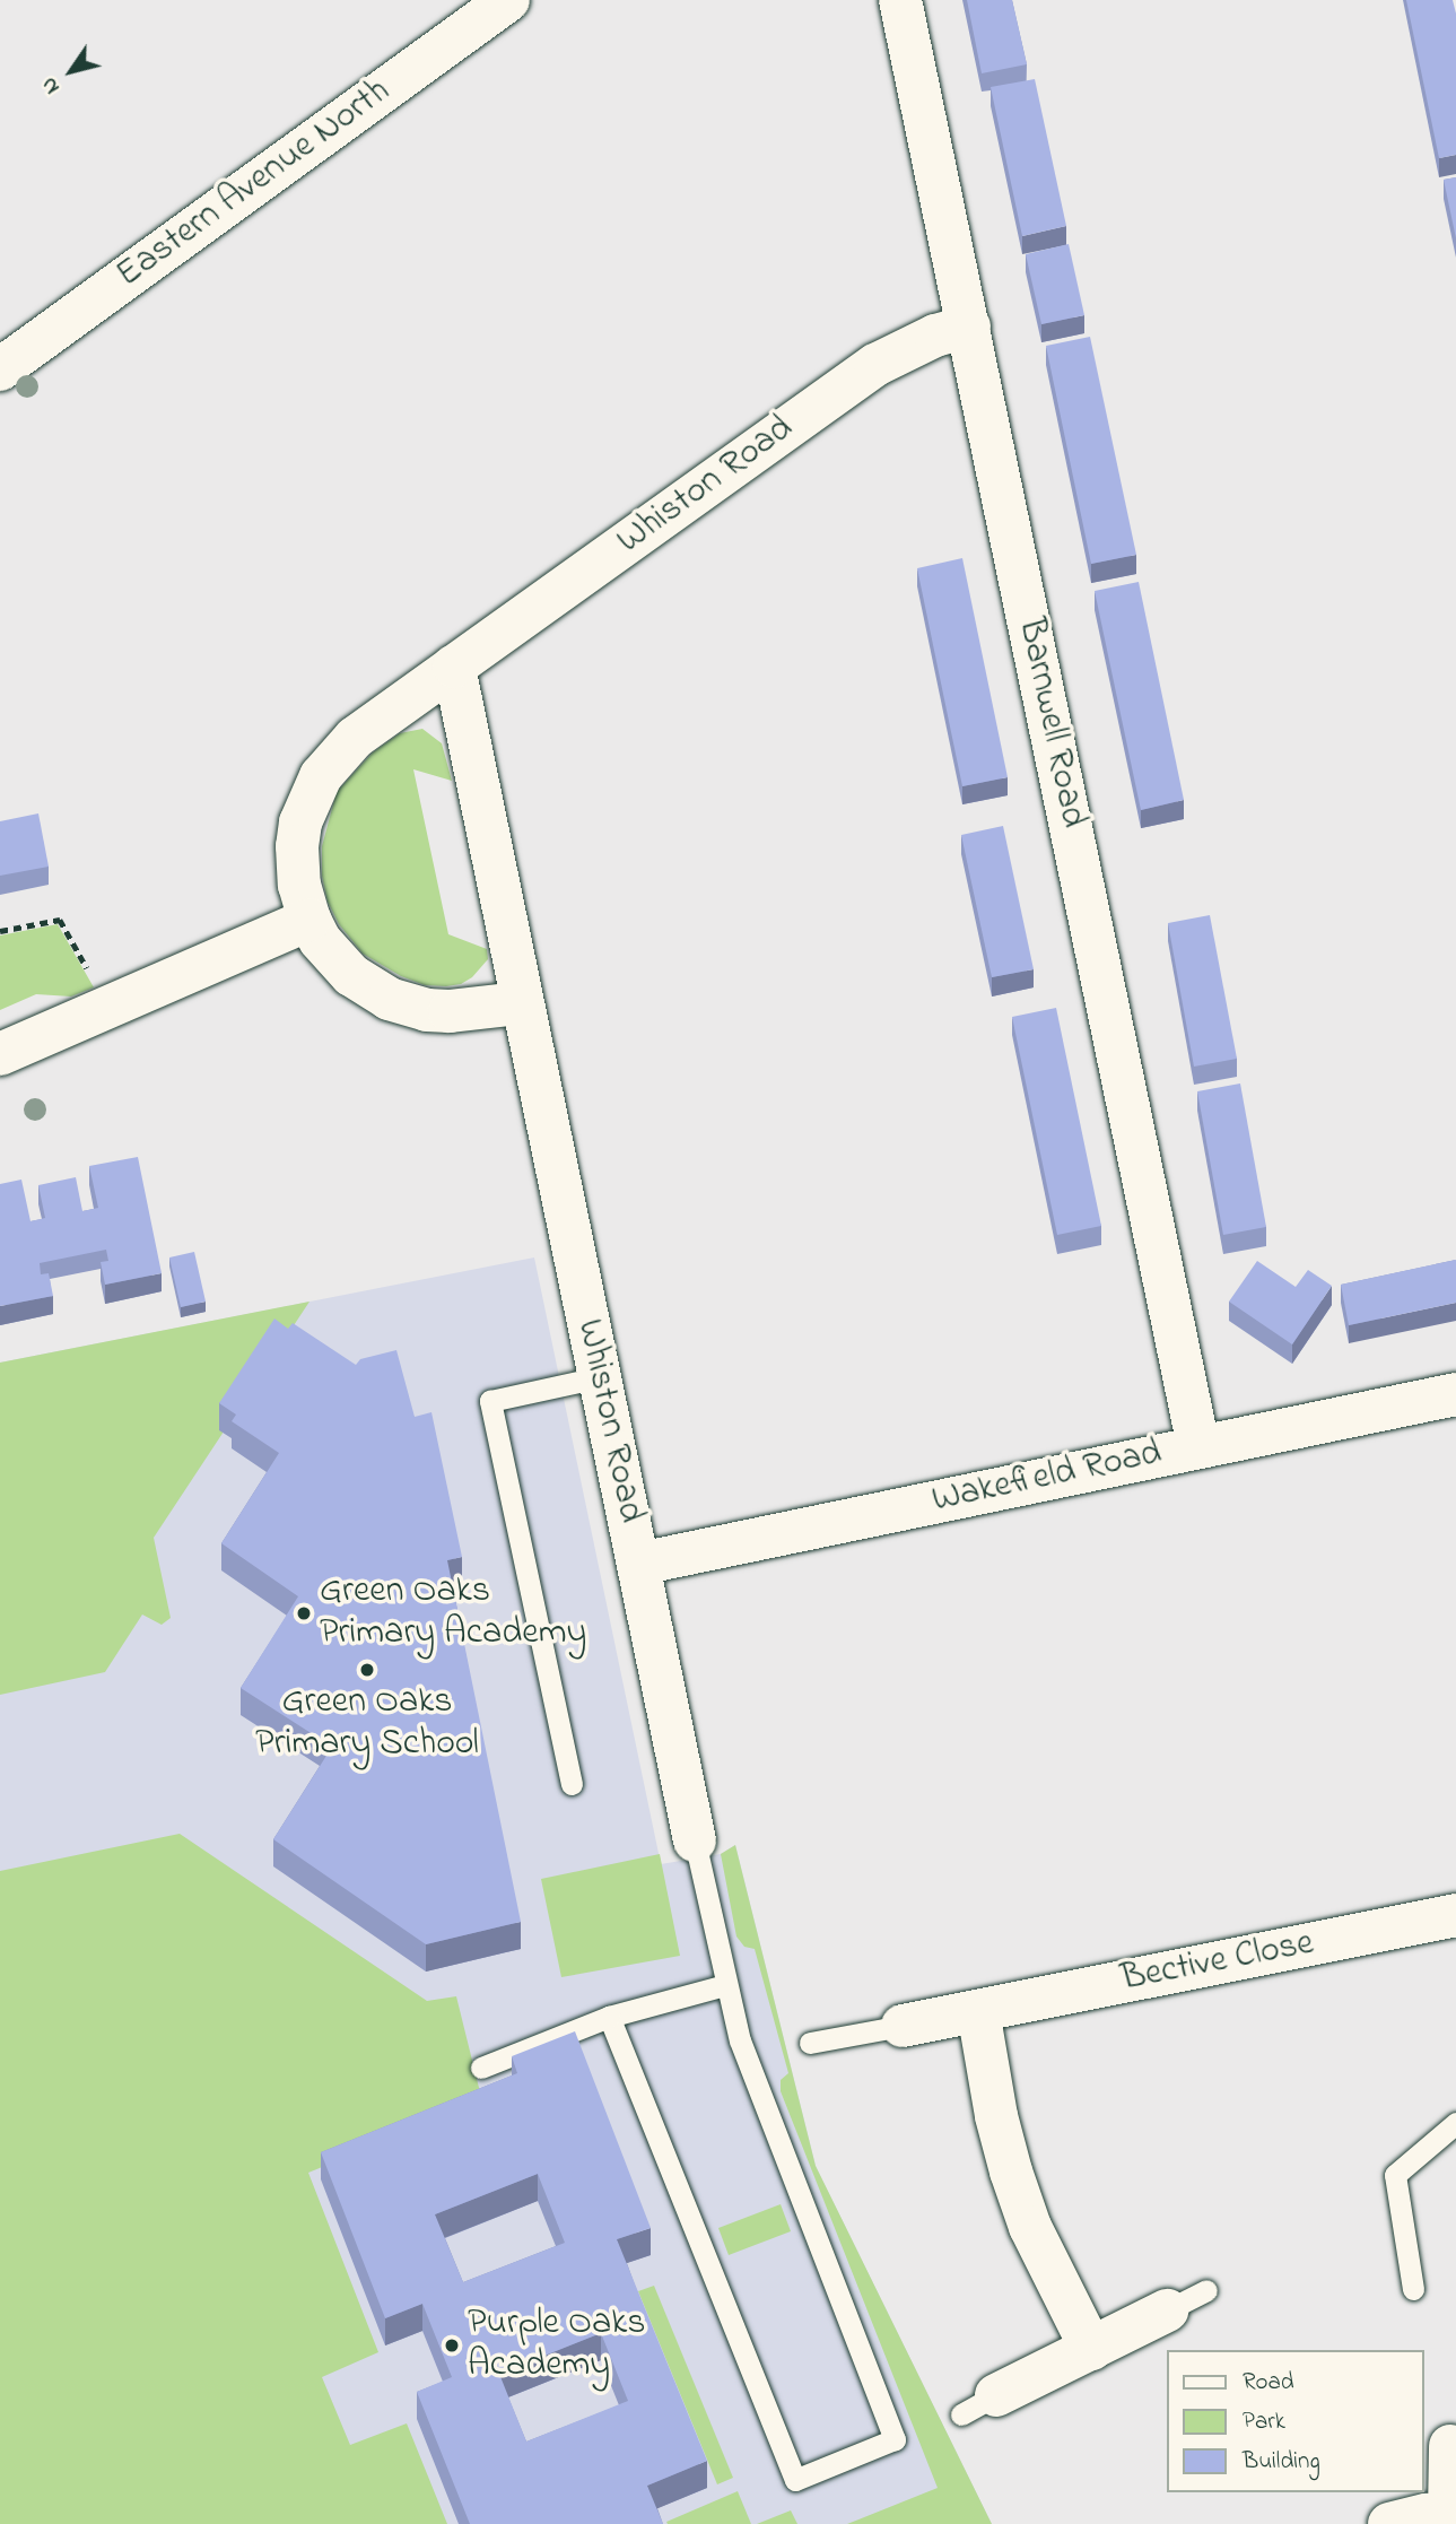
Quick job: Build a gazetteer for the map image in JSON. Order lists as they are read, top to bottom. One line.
{"streets":{"street":["Eastern Avenue North","Whiston Road","Barnwell Road","Wakefield Road","Bective Close"]},"crossings":[["Whiston Road","Barnwell Road"],["Whiston Road","Wakefield Road"],["Barnwell Road","Wakefield Road"]],"places":["Green Oaks Primary Academy","Green Oaks Primary School","Purple Oaks Academy"],"legend":["Road","Park","Building"],"north":"bottom left"}
